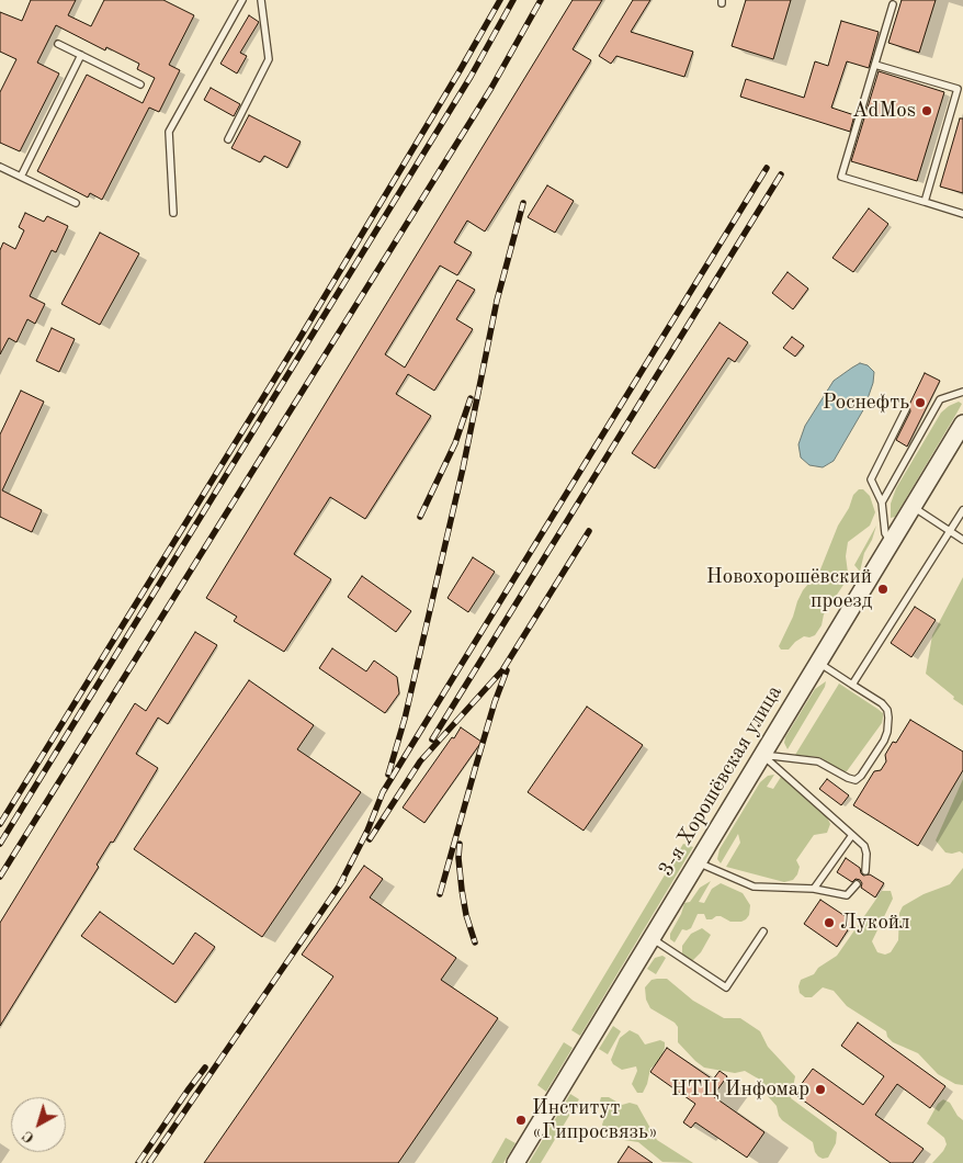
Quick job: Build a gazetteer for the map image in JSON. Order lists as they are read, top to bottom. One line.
{"streets":{"street":["3-я Хорошёвская улица"]},"places":["AdMos","Роснефть","Новохорошёвский проезд","Лукойл","НТЦ Инфомар","Институт «Гипросвязь»"],"north":"bottom left"}
